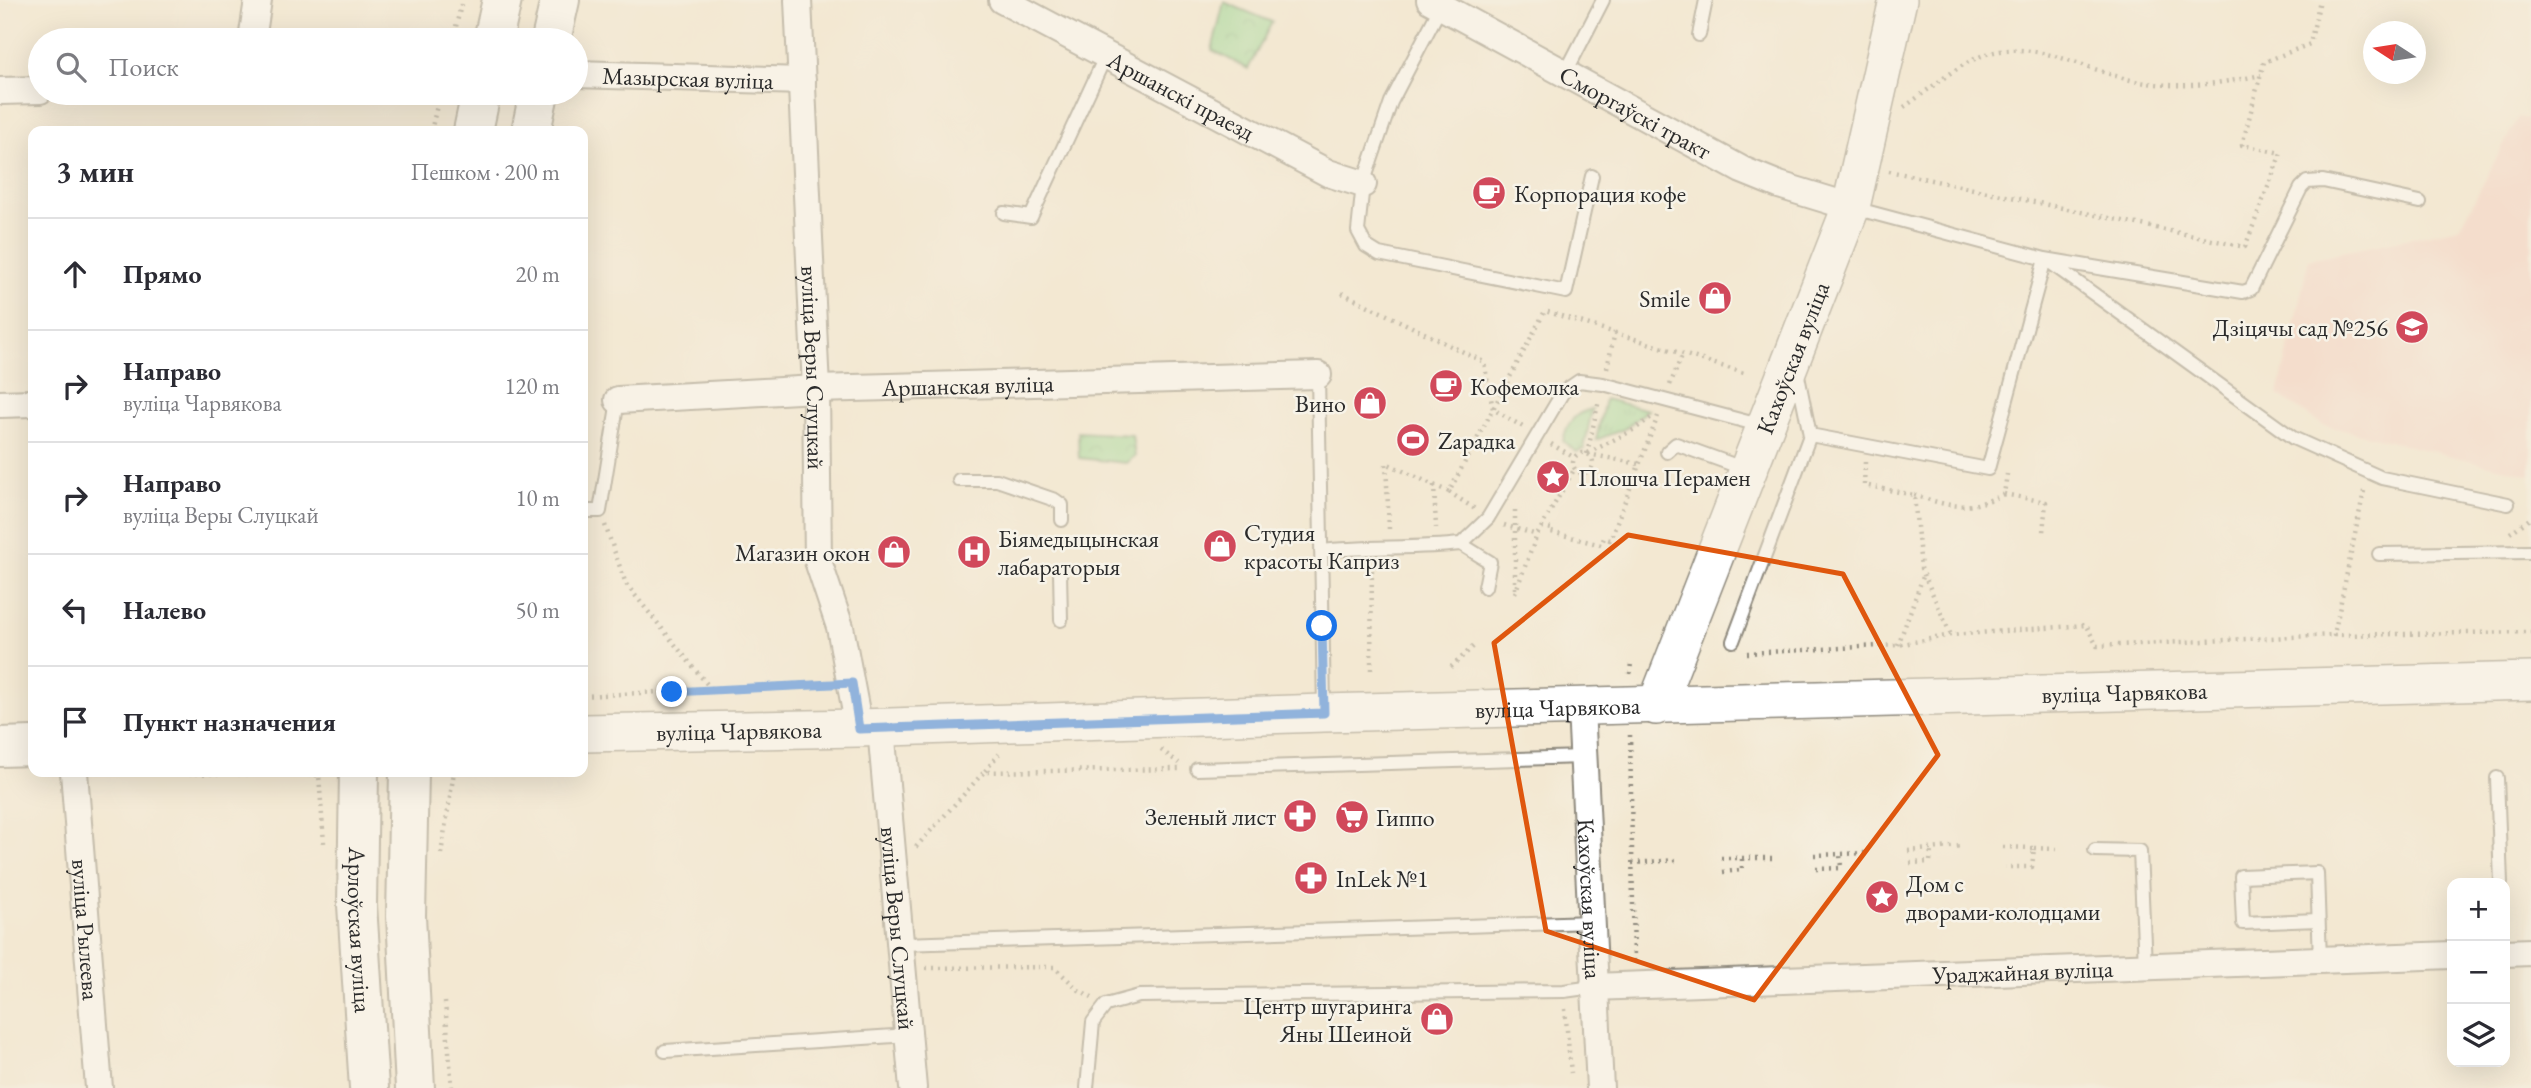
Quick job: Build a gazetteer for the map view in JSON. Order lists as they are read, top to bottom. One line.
{"streets":{"main road":["Кахоўская вуліца","вуліца Чарвякова","Арлоўская вуліца"],"street":["Мазырская вуліца","Аршанскі праезд","Сморгаўскі тракт","вуліца Веры Слуцкай","Аршанская вуліца","вуліца Рылеева","Ураджайная вуліца"]},"crossings":[["Мазырская вуліца","вуліца Веры Слуцкай"],["Сморгаўскі тракт","Кахоўская вуліца"],["Кахоўская вуліца","вуліца Чарвякова"],["Кахоўская вуліца","Ураджайная вуліца"],["вуліца Веры Слуцкай","Аршанская вуліца"],["вуліца Веры Слуцкай","вуліца Чарвякова"]],"places":{"cafe":["Корпорация кофе","Кофемолка"],"shop":["Smile","Вино","Студия красоты Каприз","Магазин окон","Центр шугаринга Яны Шеиной"],"school or university":["Дзіцячы сад №256"],"sports":["Zарадка"],"place":["Плошча Перамен","Дом с дворами-колодцами"],"hospital":["Біямедыцынская лабараторыя"],"pharmacy":["Зеленый лист","InLek №1"],"supermarket":["Гиппо"]},"north":"left","page":{"search":"Поиск","heading":["3 мин","Пешком · 200 m"],"list":[["Прямо","20 m"],["Направо","вуліца Чарвякова","120 m"],["Направо","вуліца Веры Слуцкай","10 m"],["Налево","50 m"],"Пункт назначения"],"map_buttons":["+","−"]}}
